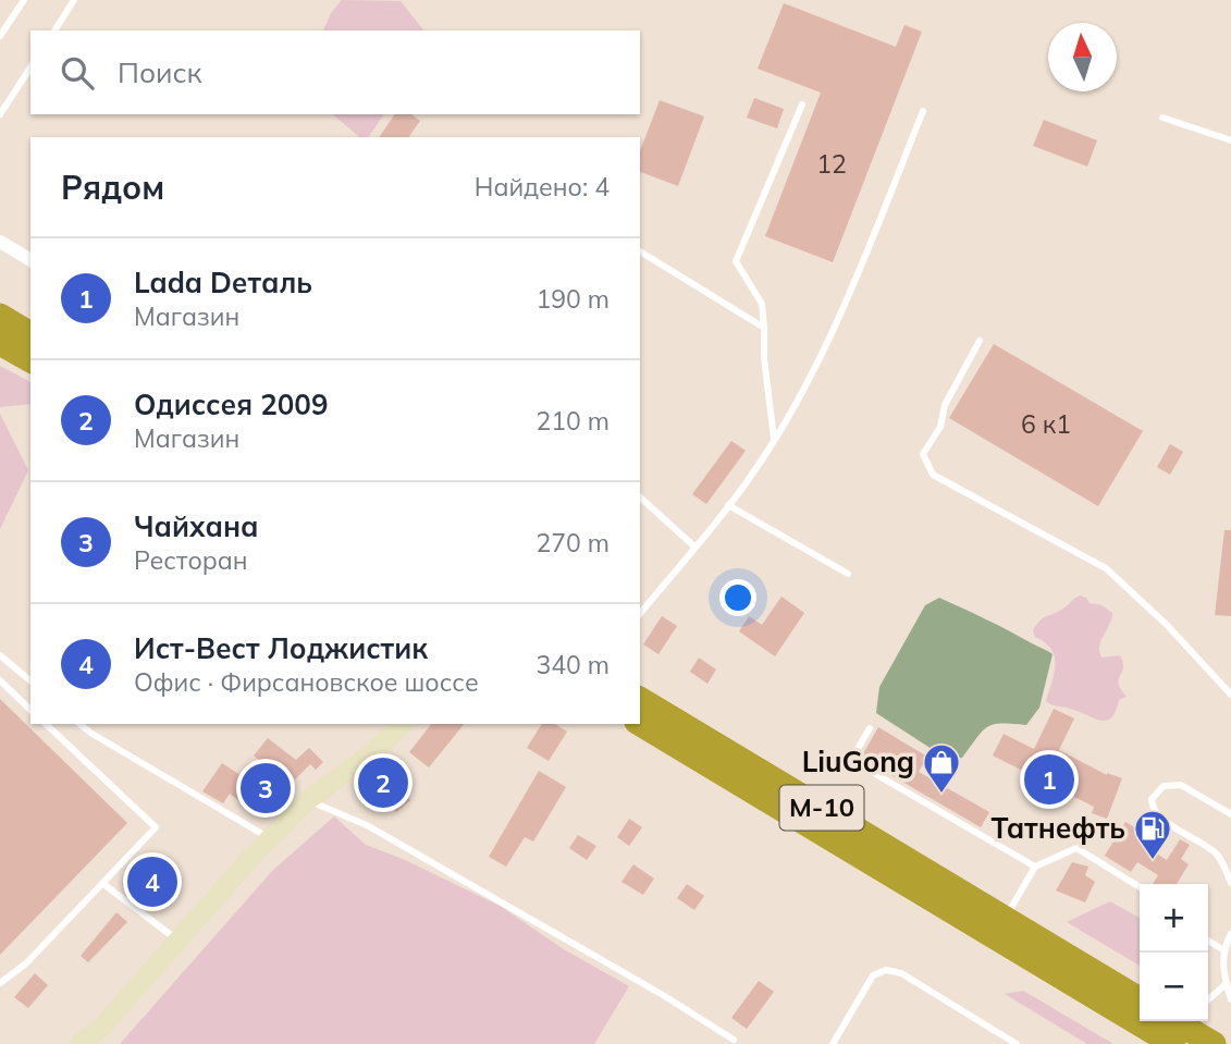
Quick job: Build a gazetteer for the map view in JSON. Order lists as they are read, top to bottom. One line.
{"streets":{"highway":["М-10"]},"places":{"shop":["LiuGong"],"fuel station":["Татнефть"]},"house_numbers":["12","6 к1"],"north":"top","page":{"search":"Поиск","heading":["Рядом","Найдено: 4"],"list":[{"mark":"1","name":"Lada Dеталь","note":"Магазин","value":"190 m"},{"mark":"2","name":"Одиссея 2009","note":"Магазин","value":"210 m"},{"mark":"3","name":"Чайхана","note":"Ресторан","value":"270 m"},{"mark":"4","name":"Ист-Вест Лоджистик","note":"Офис · Фирсановское шоссе","value":"340 m"}],"pins":["1","2","3","4"],"map_buttons":["+","−"]}}
